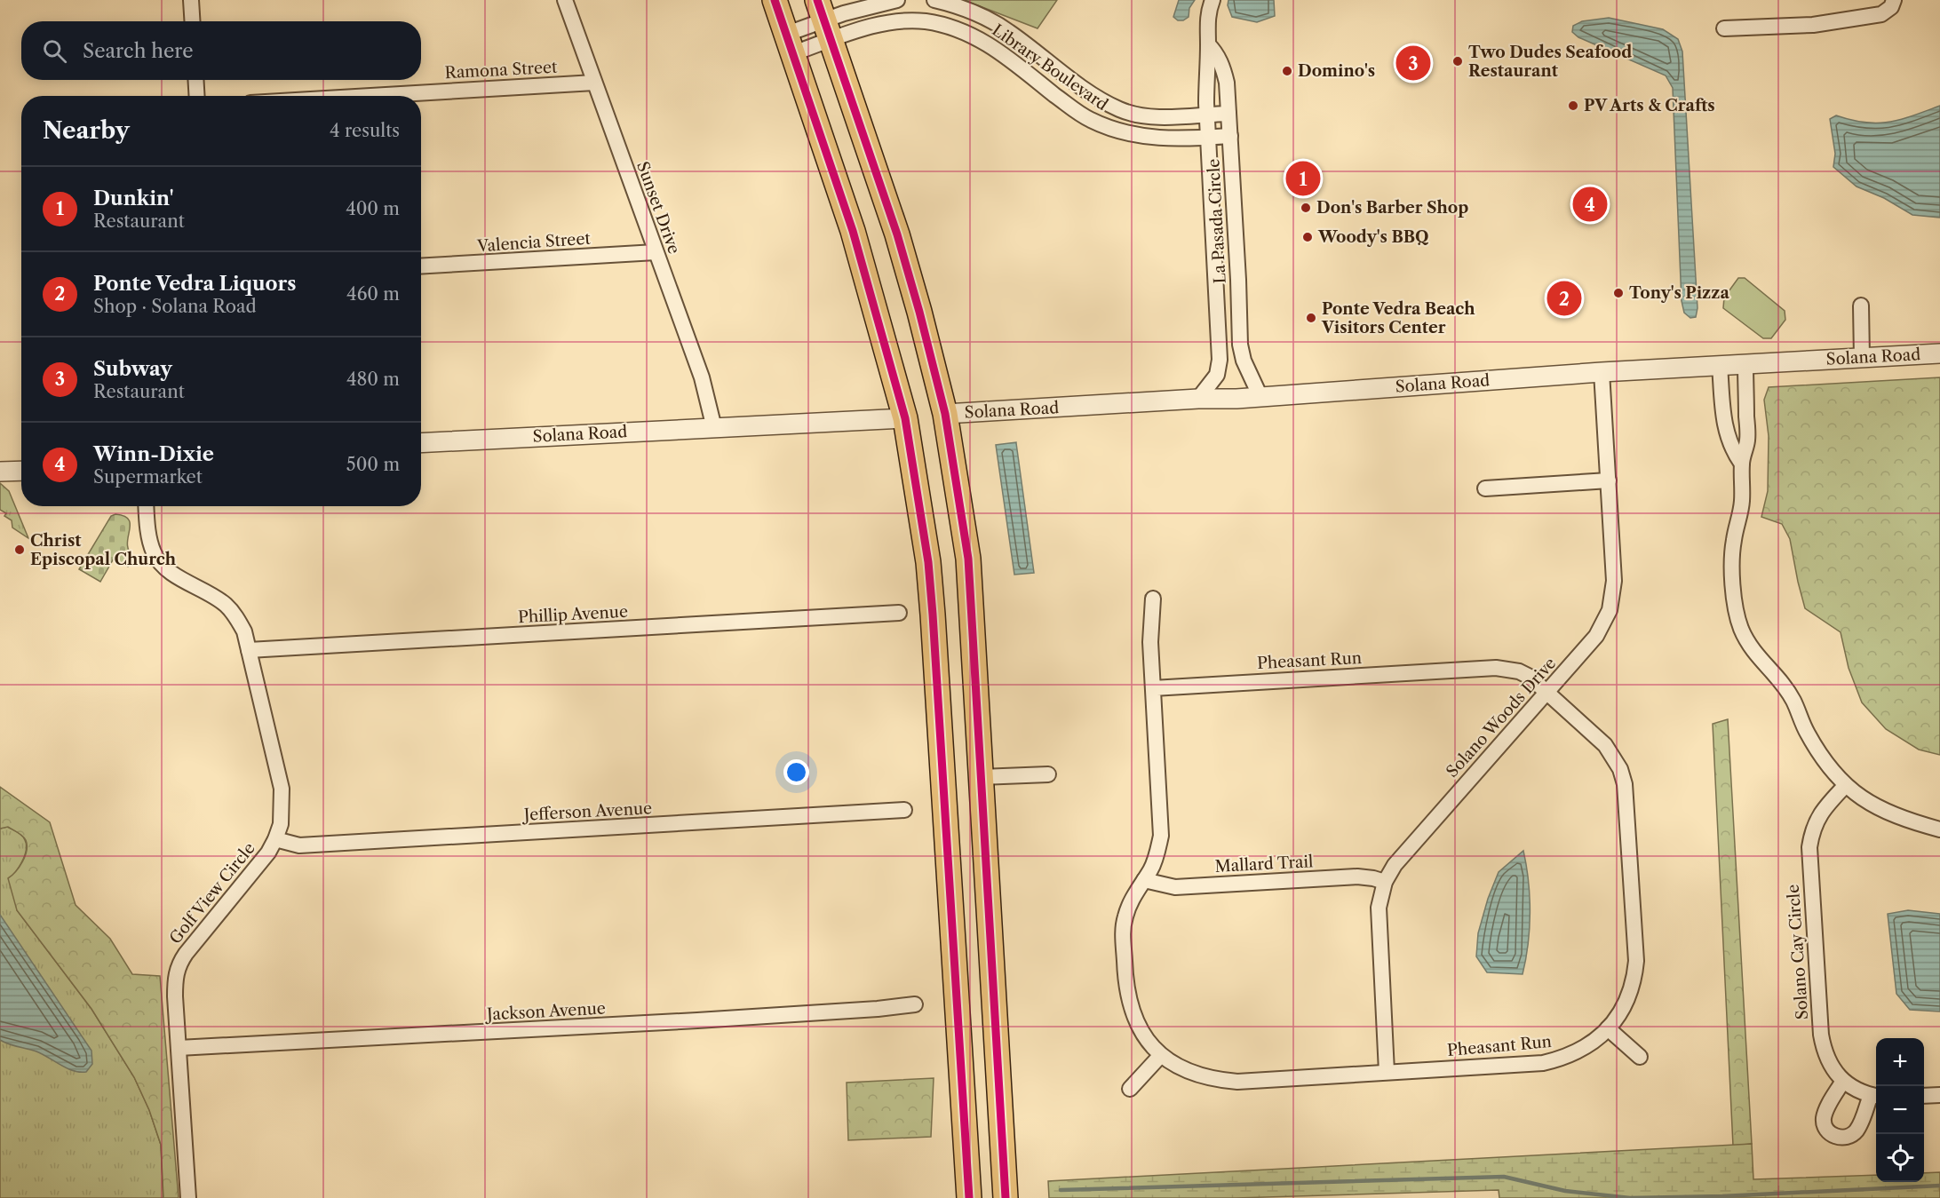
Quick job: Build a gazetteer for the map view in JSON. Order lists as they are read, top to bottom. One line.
{"streets":{"street":["Library Boulevard","Ramona Street","Sunset Drive","La Pasada Circle","Valencia Street","Solana Road","Phillip Avenue","Pheasant Run","Solano Woods Drive","Jefferson Avenue","Mallard Trail","Golf View Circle","Solano Cay Circle","Jackson Avenue"]},"crossings":[["Library Boulevard","La Pasada Circle"],["Ramona Street","Sunset Drive"],["Sunset Drive","Valencia Street"],["Sunset Drive","Solana Road"],["La Pasada Circle","Solana Road"],["Solana Road","Solano Woods Drive"],["Phillip Avenue","Golf View Circle"],["Pheasant Run","Solano Woods Drive"],["Pheasant Run","Mallard Trail"],["Solano Woods Drive","Mallard Trail"],["Jefferson Avenue","Golf View Circle"],["Golf View Circle","Jackson Avenue"]],"places":["Two Dudes Seafood Restaurant","Domino's","PV Arts & Crafts","Don's Barber Shop","Woody's BBQ","Tony's Pizza","Ponte Vedra Beach Visitors Center","Christ Episcopal Church"],"page":{"search":"Search here","pins":["3","1","4","2"],"heading":["Nearby","4 results"],"list":[{"mark":"1","name":"Dunkin'","note":"Restaurant","value":"400 m"},{"mark":"2","name":"Ponte Vedra Liquors","note":"Shop · Solana Road","value":"460 m"},{"mark":"3","name":"Subway","note":"Restaurant","value":"480 m"},{"mark":"4","name":"Winn-Dixie","note":"Supermarket","value":"500 m"}],"map_buttons":["+","−"]}}
